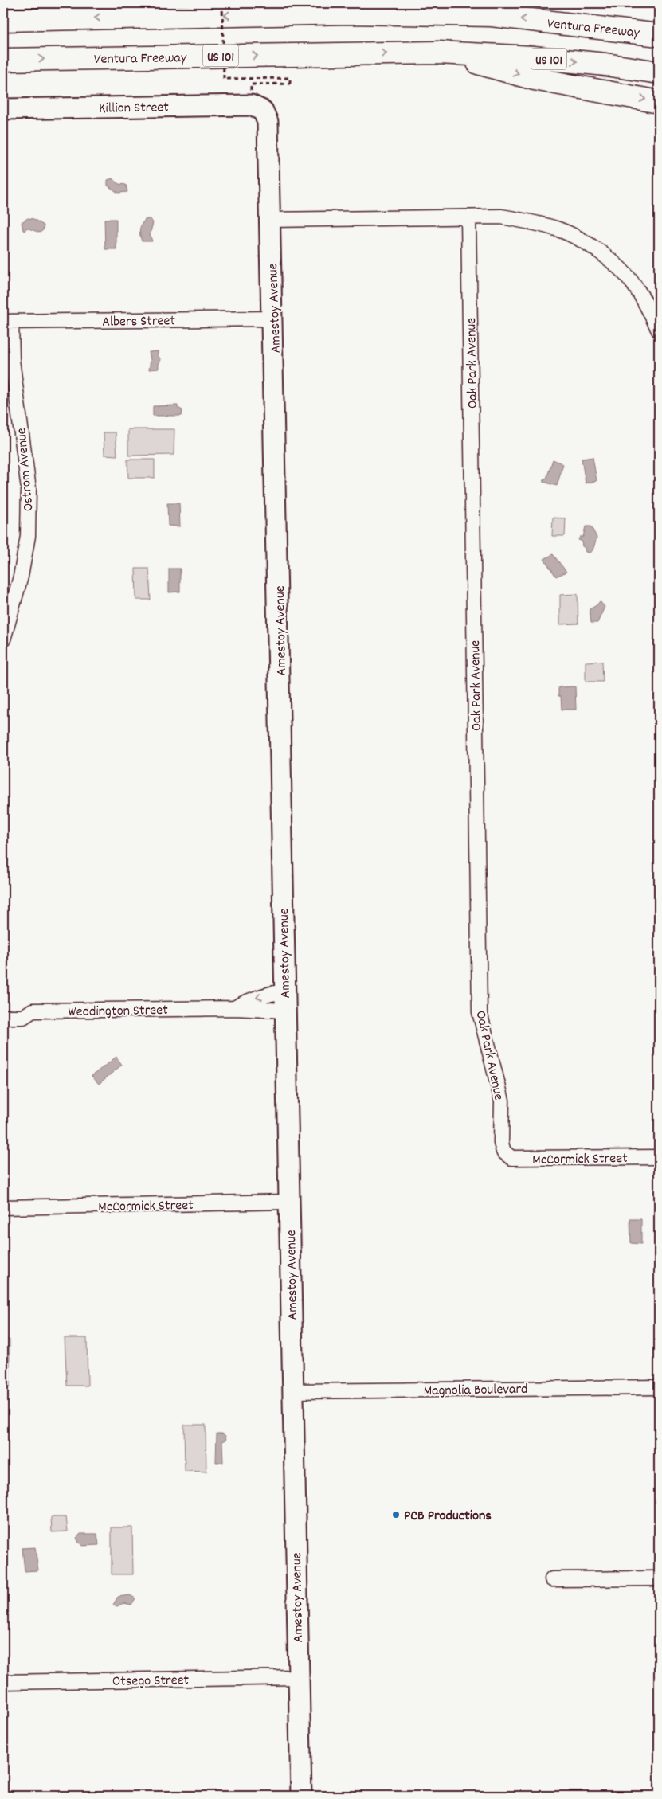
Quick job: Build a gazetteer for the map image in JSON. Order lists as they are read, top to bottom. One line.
{"streets":{"highway":["Ventura Freeway","US 101"],"street":["Killion Street","Amestoy Avenue","Albers Street","Oak Park Avenue","Ostrom Avenue","Weddington Street","McCormick Street","Magnolia Boulevard","Otsego Street"]},"crossings":[["Killion Street","Amestoy Avenue"],["Amestoy Avenue","Albers Street"],["Amestoy Avenue","Weddington Street"],["Amestoy Avenue","McCormick Street"],["Amestoy Avenue","Magnolia Boulevard"],["Amestoy Avenue","Otsego Street"],["Albers Street","Ostrom Avenue"],["Oak Park Avenue","McCormick Street"]],"places":["PCB Productions"]}
